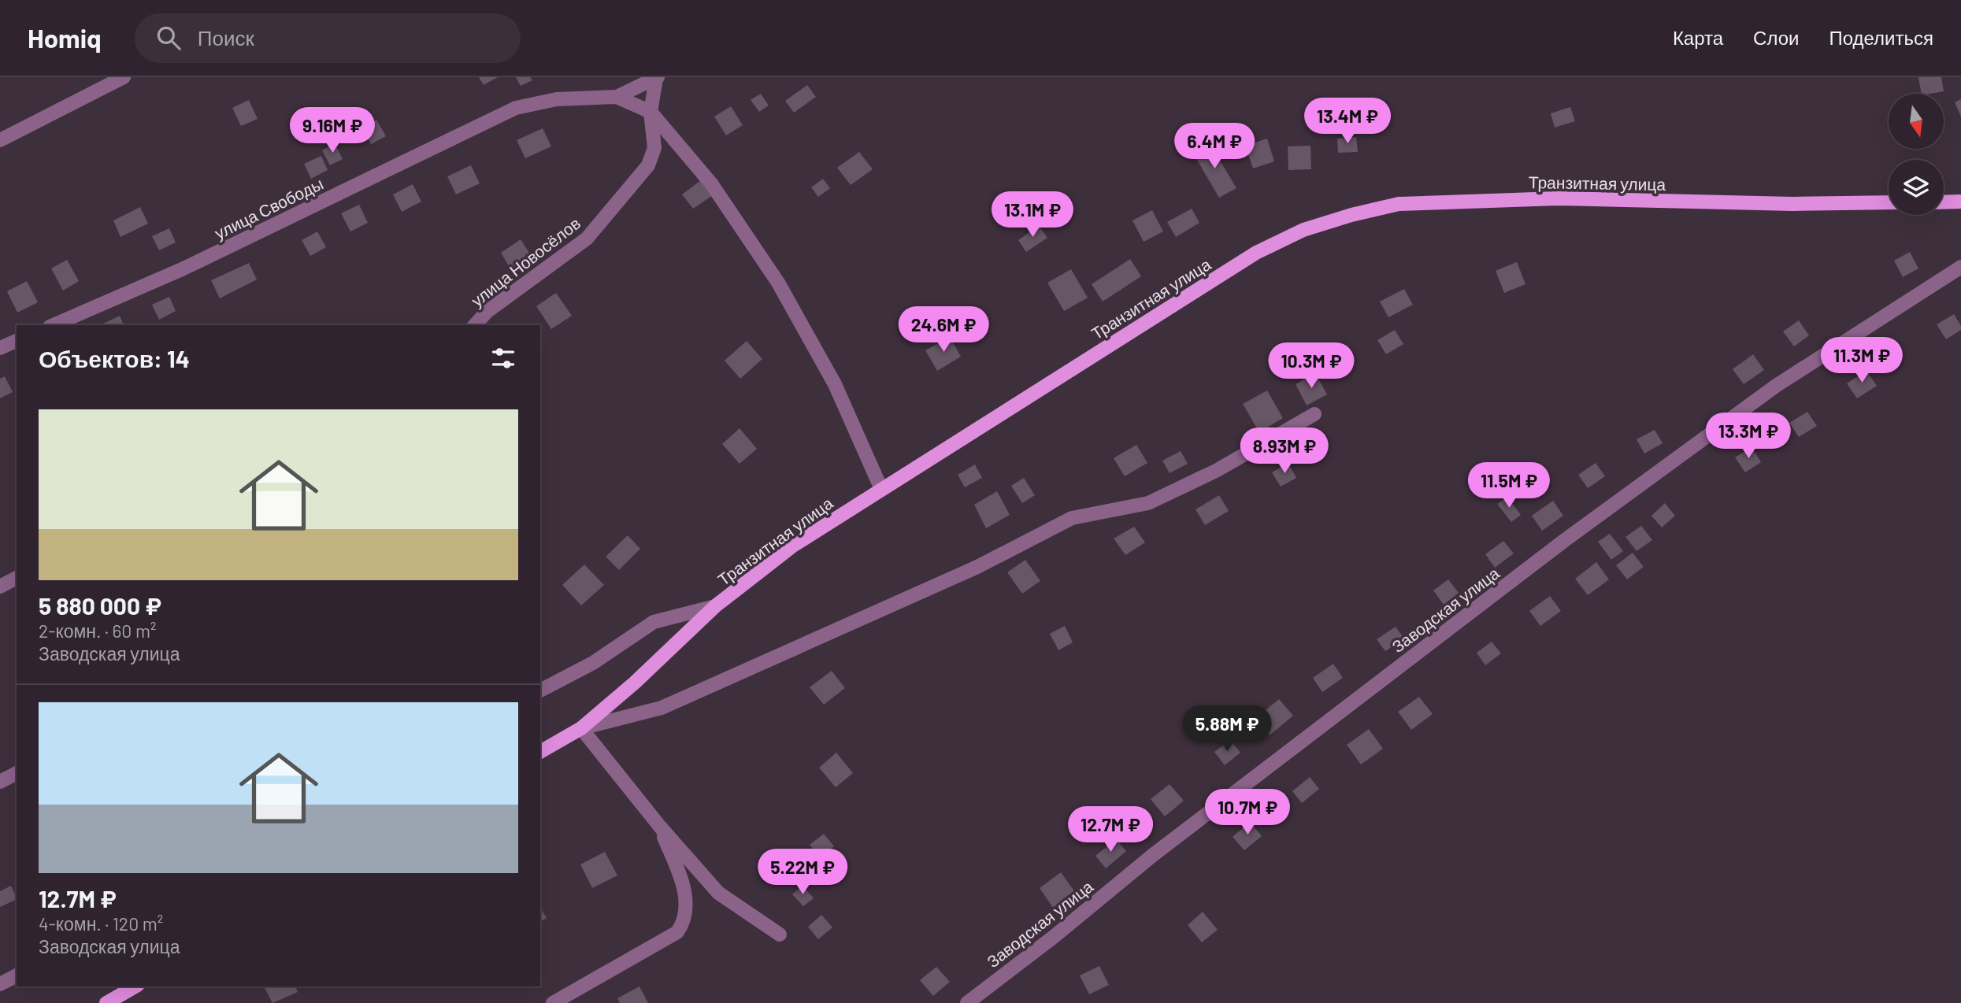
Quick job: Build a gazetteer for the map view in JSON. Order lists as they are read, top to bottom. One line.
{"streets":{"main road":["Транзитная улица"],"street":["улица Свободы","улица Новосёлов","Заводская улица"]},"crossings":[["улица Свободы","улица Новосёлов"]],"north":"bottom","page":{"header":"Homiq","search":"Поиск","nav":["Карта","Слои","Поделиться"],"price":["13.4M ₽","9.16M ₽","6.4M ₽","13.1M ₽","24.6M ₽","11.3M ₽","10.3M ₽","13.3M ₽","8.93M ₽","11.5M ₽","5.88M ₽","10.7M ₽","12.7M ₽","5.22M ₽"],"heading":"Объектов: 14","list":[{"name":"5 880 000 ₽","note":"2-комн. · 60 m² · Заводская улица"},{"name":"12.7M ₽","note":"4-комн. · 120 m² · Заводская улица"}]}}
